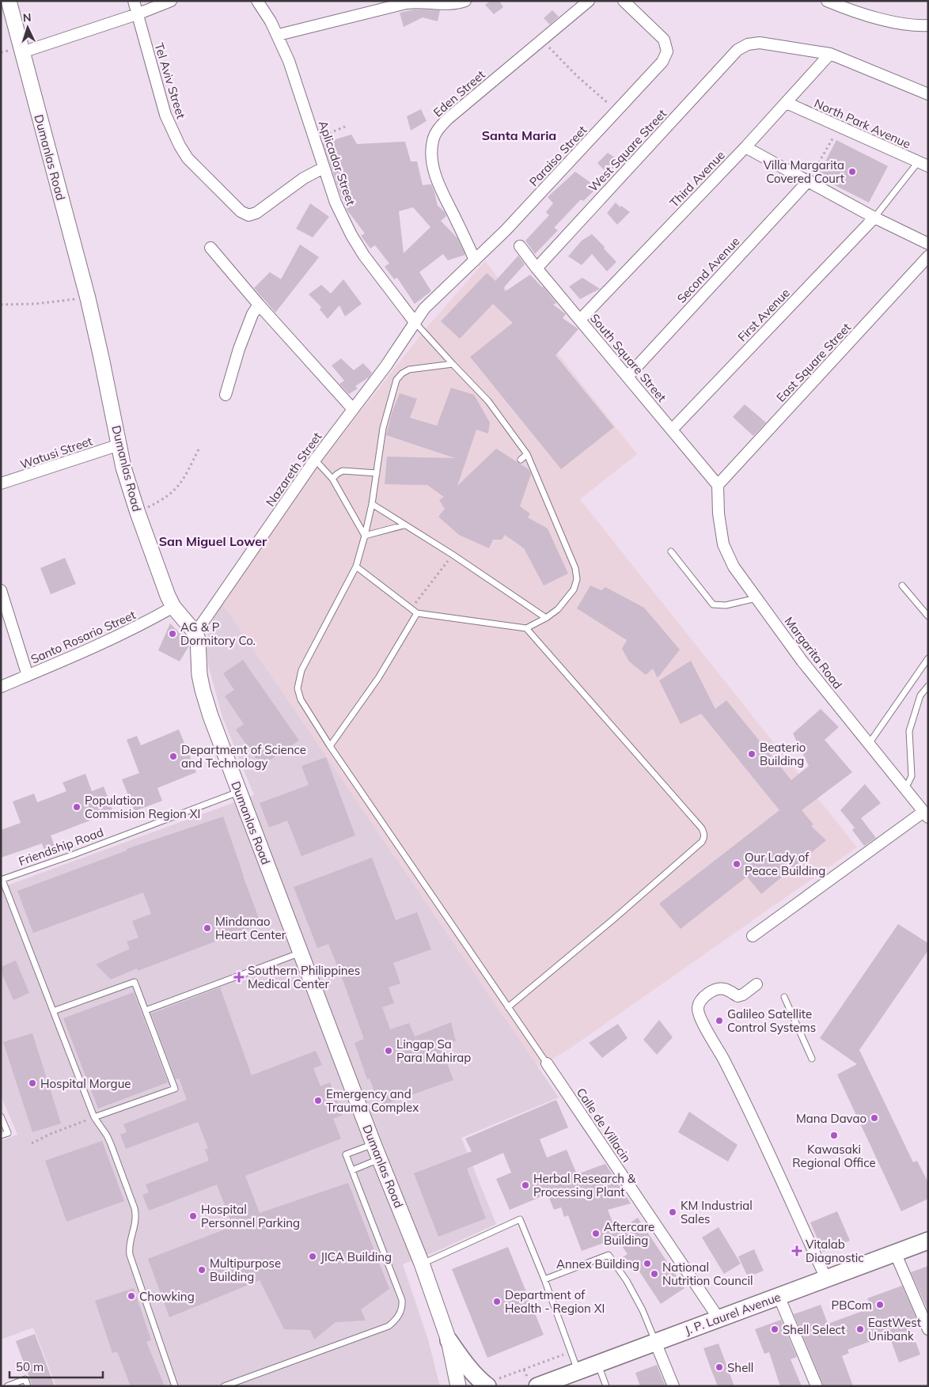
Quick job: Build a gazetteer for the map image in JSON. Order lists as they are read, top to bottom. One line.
{"streets":{"main road":["Dumanlas Road","J. P. Laurel Avenue"],"street":["Tel Aviv Street","Eden Street","North Park Avenue","West Square Street","Paraiso Street","Aplicador Street","Third Avenue","Second Avenue","First Avenue","South Square Street","East Square Street","Watusi Street","Nazareth Street","Santo Rosario Street","Margarita Road","Calle de Villacin"],"lane":["Friendship Road"]},"crossings":[["Tel Aviv Street","Aplicador Street"],["Eden Street","Paraiso Street"],["North Park Avenue","Third Avenue"],["West Square Street","Third Avenue"],["West Square Street","South Square Street"],["Paraiso Street","Aplicador Street"],["Paraiso Street","Nazareth Street"],["Dumanlas Road","Watusi Street"],["Dumanlas Road","Nazareth Street"],["Dumanlas Road","Santo Rosario Street"],["Dumanlas Road","Friendship Road"],["Aplicador Street","Nazareth Street"],["Third Avenue","South Square Street"],["Second Avenue","South Square Street"],["First Avenue","South Square Street"],["South Square Street","East Square Street"],["South Square Street","Margarita Road"],["East Square Street","Margarita Road"],["Calle de Villacin","J. P. Laurel Avenue"]],"districts":["Santa Maria","San Miguel Lower"],"places":{"other":["Villa Margarita Covered Court","AG & P Dormitory Co.","Beaterio Building","Department of Science and Technology","Population Commision Region XI","Our Lady of Peace Building","Mindanao Heart Center","Galileo Satellite Control Systems","Lingap Sa Para Mahirap","Hospital Morgue","Emergency and Trauma Complex","Mana Davao","Kawasaki Regional Office","Herbal Research & Processing Plant","KM Industrial Sales","Hospital Personnel Parking","Aftercare Building","JICA Building","Annex Building","Multipurpose Building","National Nutrition Council","Chowking","Department of Health - Region XI","PBCom","Shell Select","EastWest Unibank","Shell"],"health":["Southern Philippines Medical Center","Vitalab Diagnostic"]},"scale_bar":"50 m","north":"top"}
